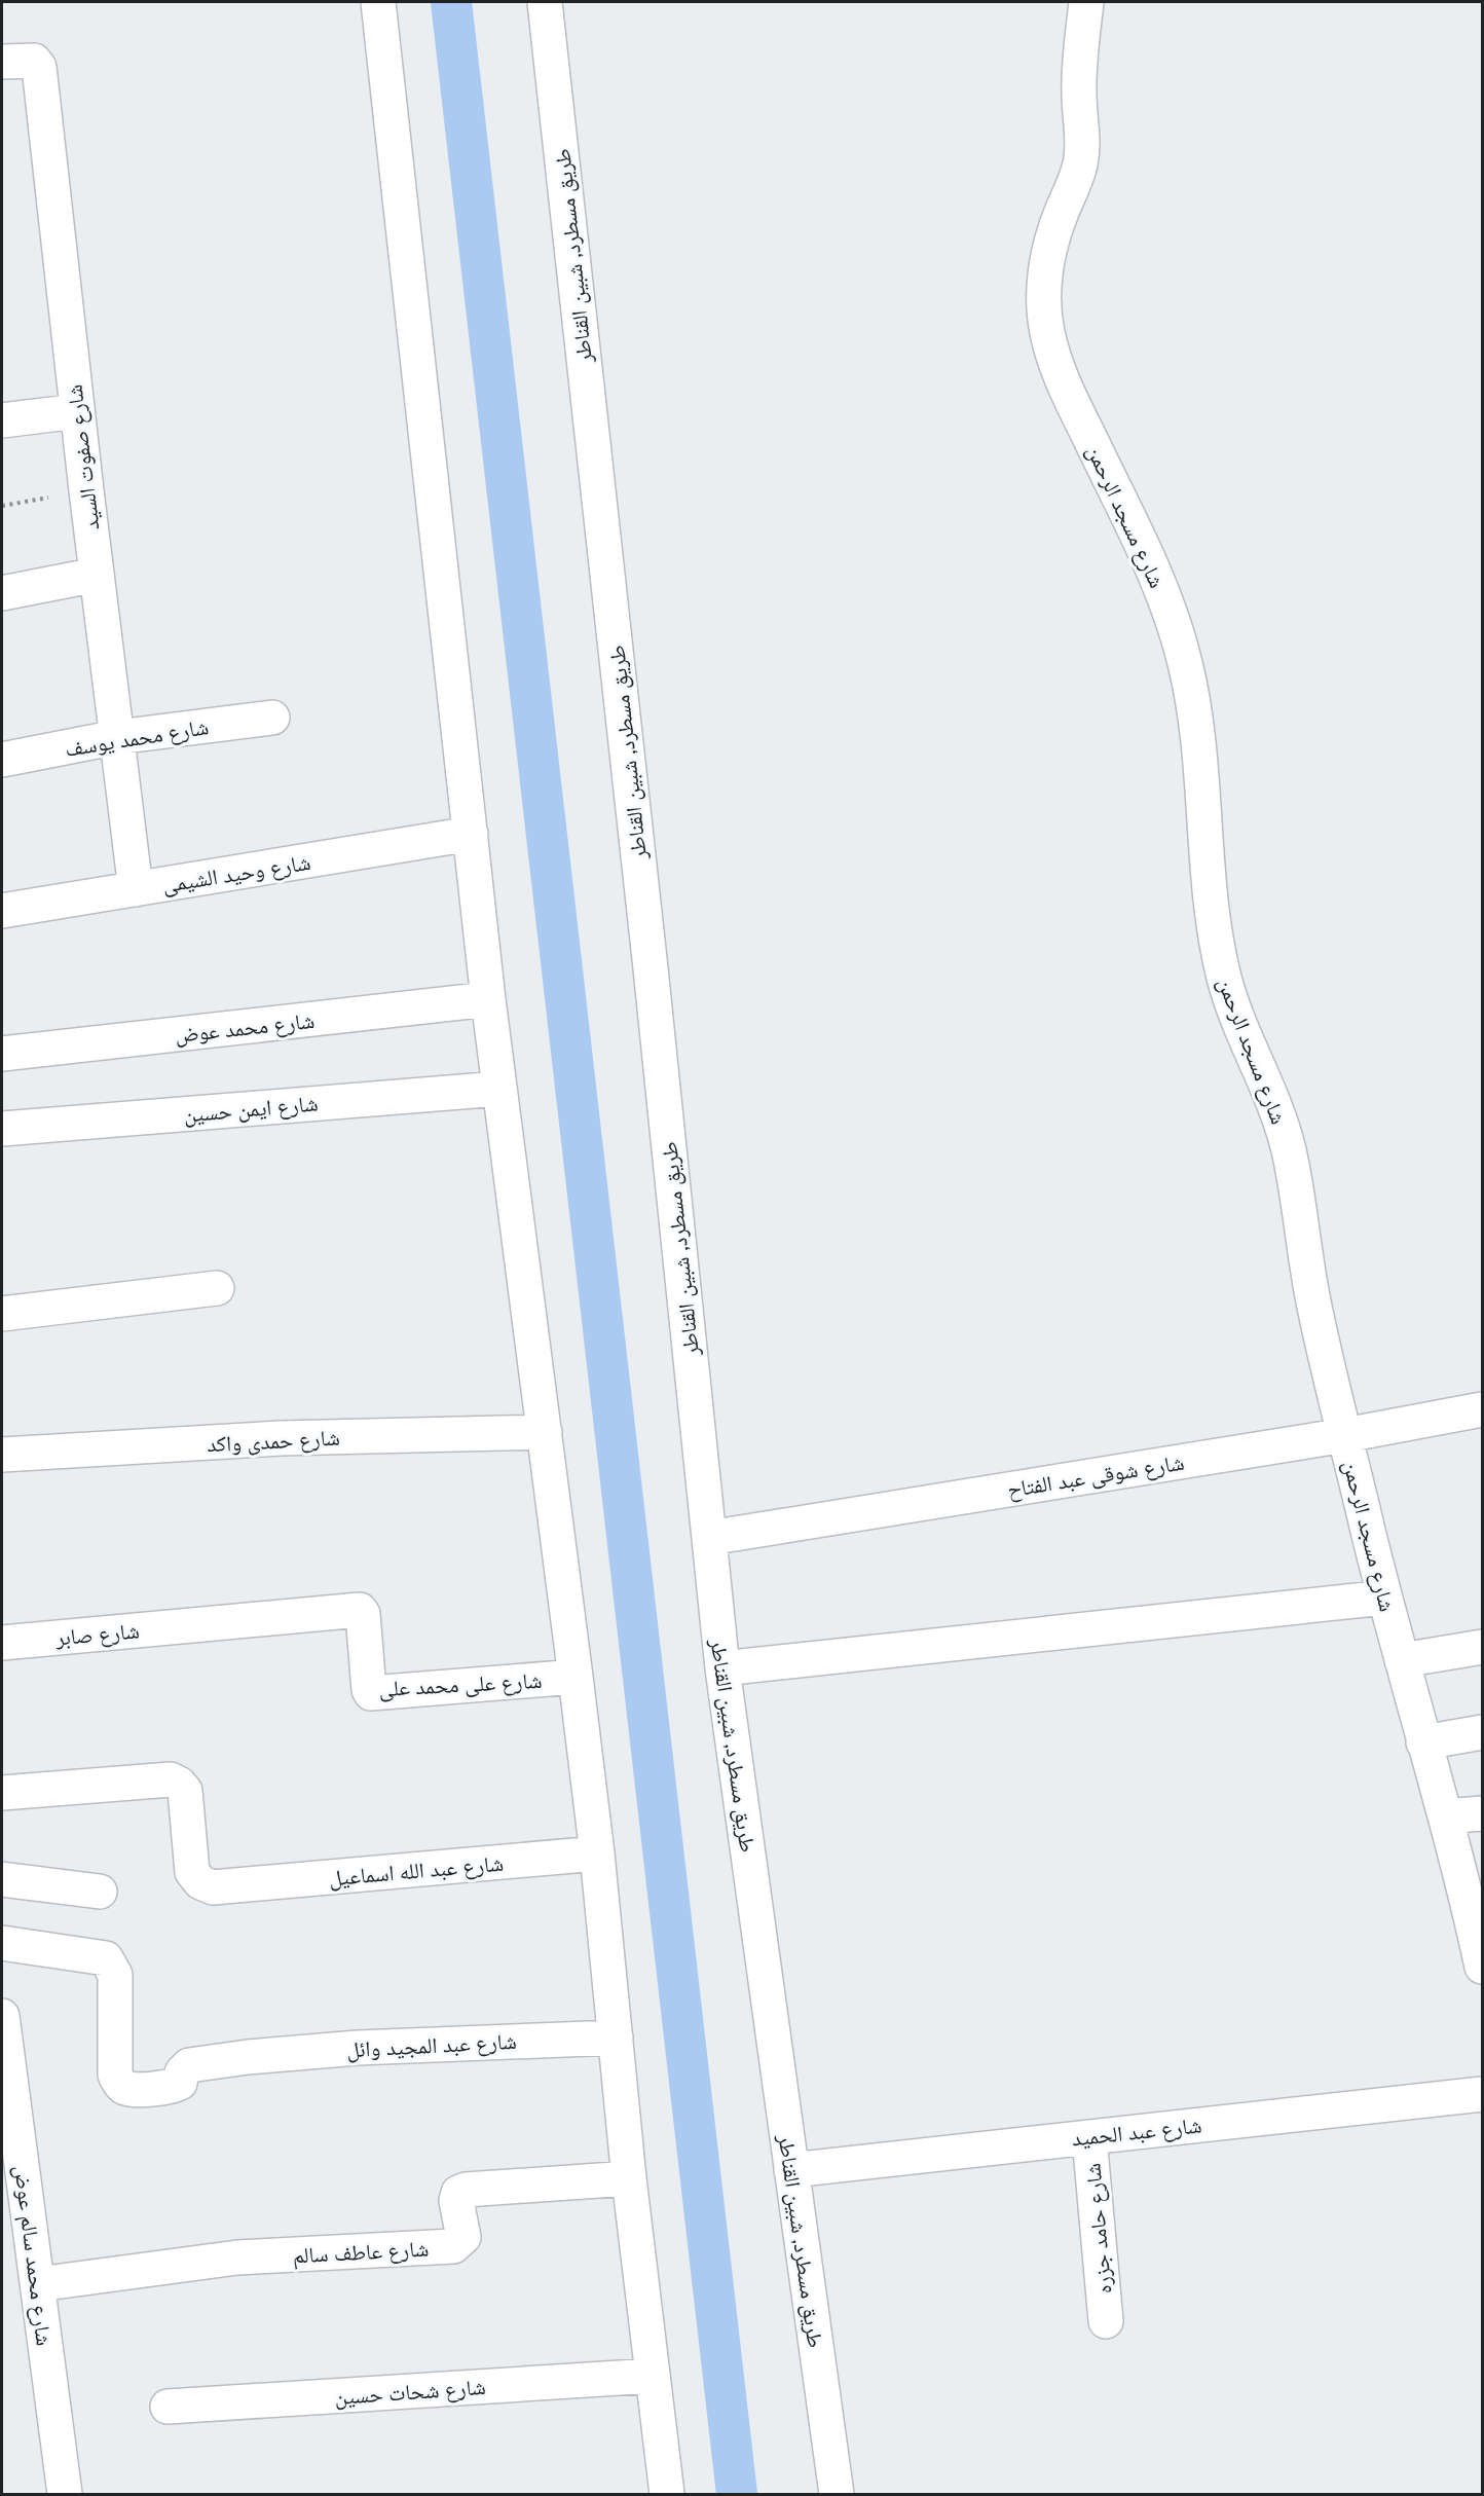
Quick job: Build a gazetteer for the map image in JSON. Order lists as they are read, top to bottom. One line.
{"streets":{"street":["طريق مسطرد, شبين القناطر","شارع صفوت السيد","شارع مسجد الرحمن","شارع محمد يوسف","شارع وحيد الشيمى","شارع محمد عوض","شارع ايمن حسين","شارع حمدى واكد","شارع شوقى عبد الفتاح","شارع صابر","شارع على محمد على","شارع عبد الله اسماعيل","شارع عبد المجيد وائل","شارع عبد الحميد","شارع حامد جزره","شارع عاطف سالم","شارع محمد سالم عوض","شارع شحات حسين"]},"crossings":[["طريق مسطرد, شبين القناطر","شارع شوقى عبد الفتاح"],["طريق مسطرد, شبين القناطر","شارع عبد الحميد"],["شارع صفوت السيد","شارع محمد يوسف"],["شارع صفوت السيد","شارع وحيد الشيمى"],["شارع مسجد الرحمن","شارع شوقى عبد الفتاح"],["شارع صابر","شارع على محمد على"],["شارع عبد الحميد","شارع حامد جزره"],["شارع عاطف سالم","شارع محمد سالم عوض"]]}
